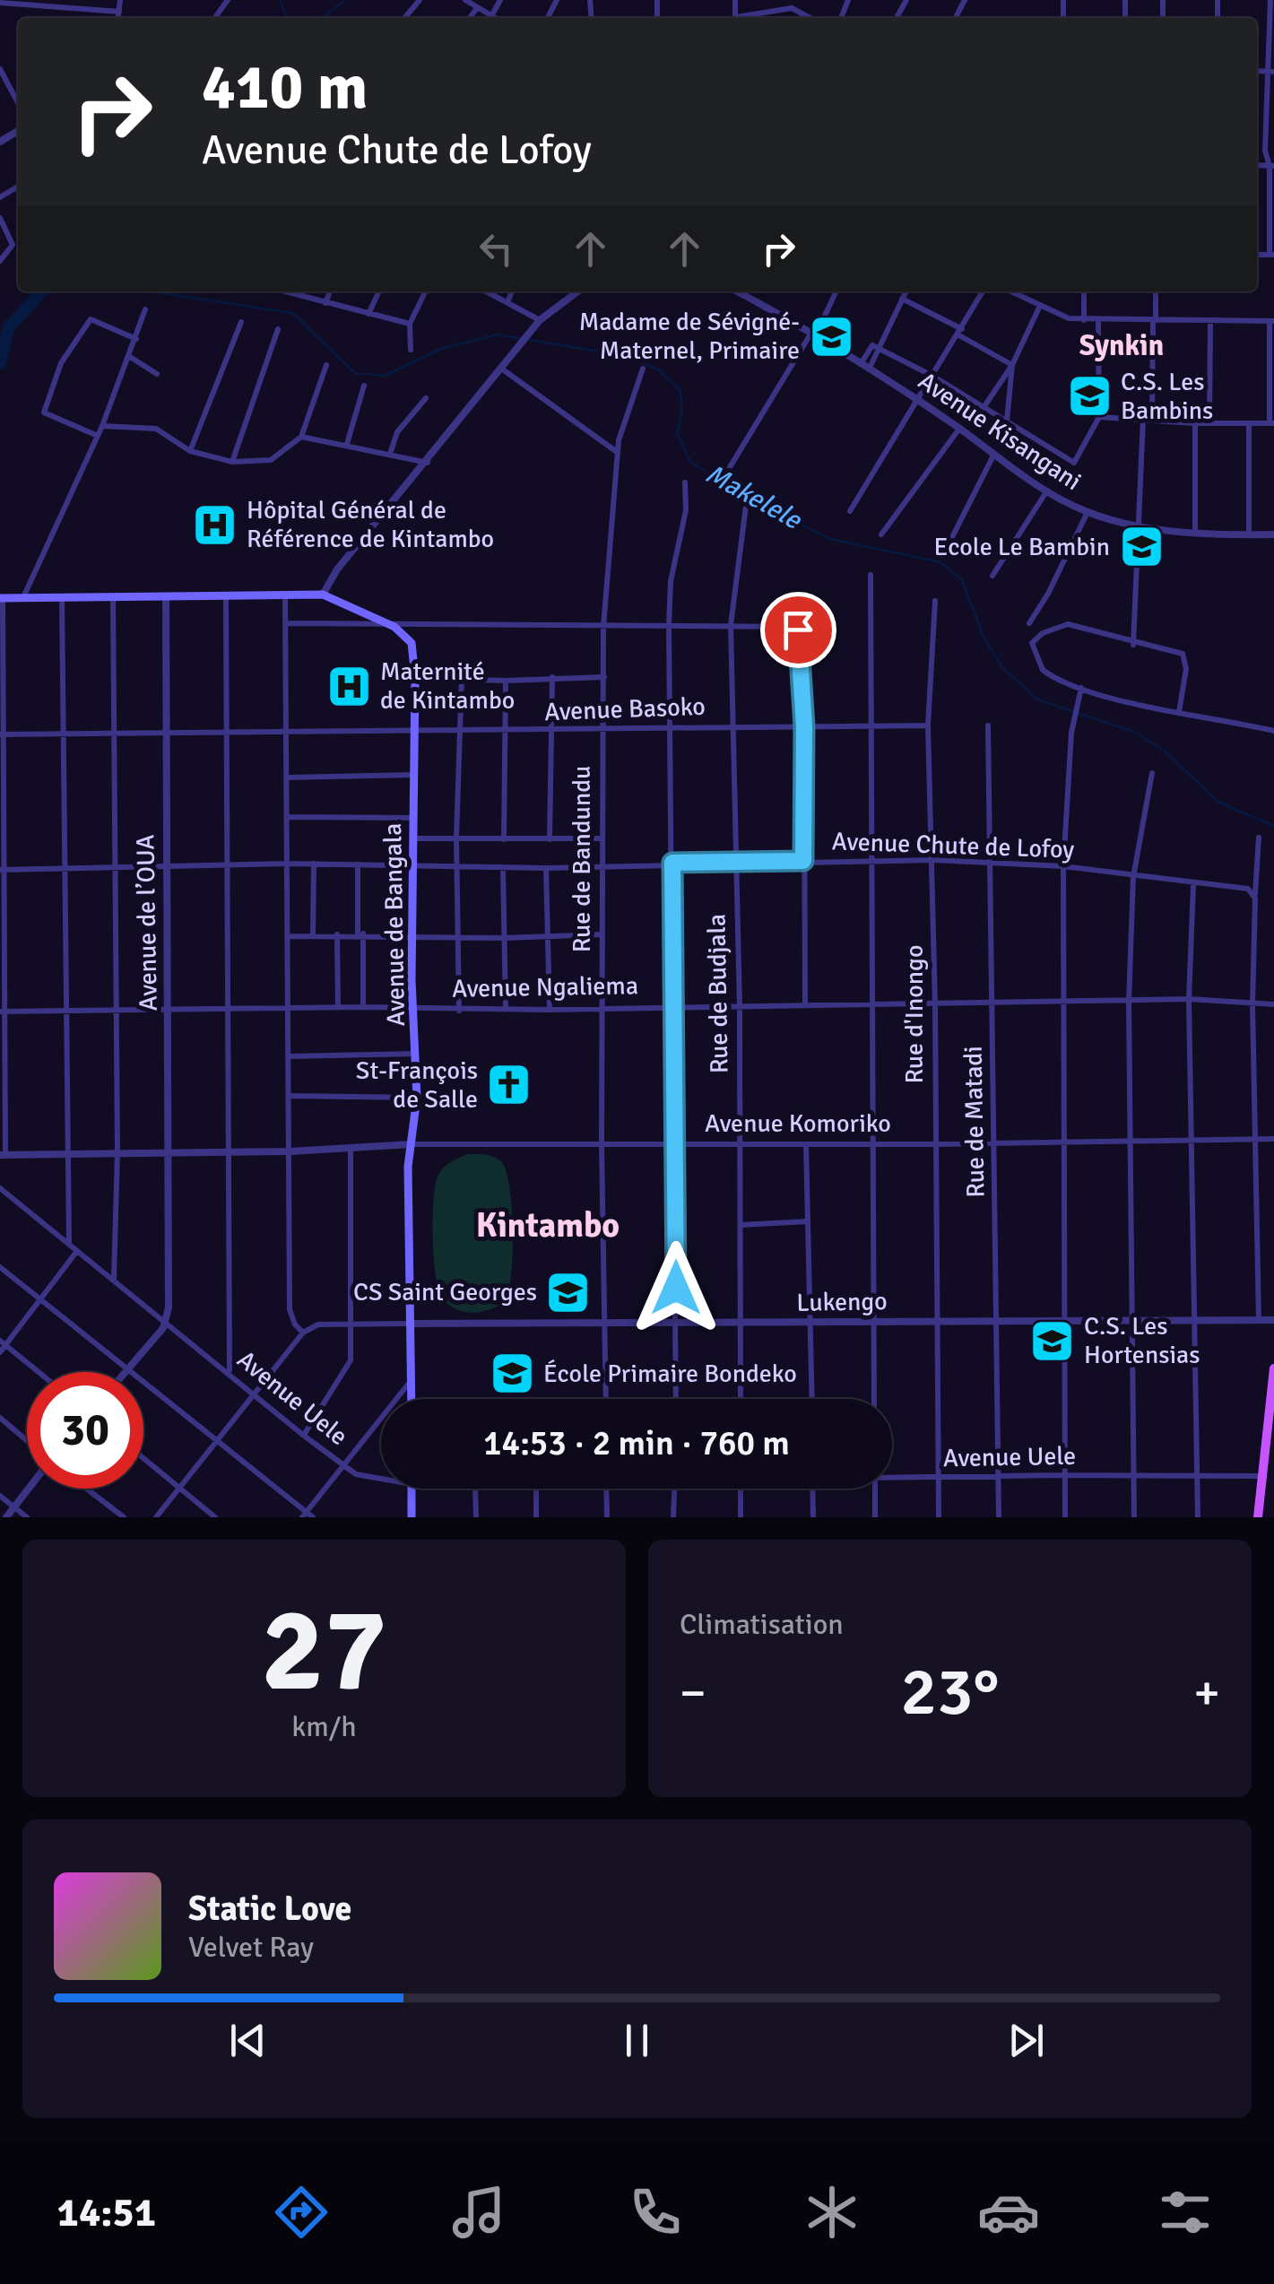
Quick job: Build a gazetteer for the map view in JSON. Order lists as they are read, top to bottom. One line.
{"streets":{"main road":["Avenue de Bangala"],"street":["Avenue Kisangani","Avenue Basoko","Avenue Chute de Lofoy","Rue de Bandundu","Avenue de l’OUA","Avenue Ngaliema","Rue de Budjala","Rue d'Inongo","Rue de Matadi","Avenue Komoriko","Lukengo","Avenue Uele"]},"crossings":[["Avenue Basoko","Rue de Bandundu"],["Avenue Basoko","Avenue de l’OUA"],["Avenue Basoko","Avenue de Bangala"],["Avenue Basoko","Rue de Budjala"],["Avenue Basoko","Rue d'Inongo"],["Avenue Chute de Lofoy","Rue de Bandundu"],["Avenue Chute de Lofoy","Avenue de l’OUA"],["Avenue Chute de Lofoy","Avenue de Bangala"],["Avenue Chute de Lofoy","Rue de Budjala"],["Avenue Chute de Lofoy","Rue d'Inongo"],["Avenue Chute de Lofoy","Rue de Matadi"],["Rue de Bandundu","Avenue Ngaliema"],["Rue de Bandundu","Avenue Komoriko"],["Rue de Bandundu","Lukengo"],["Avenue de l’OUA","Avenue Ngaliema"],["Avenue de l’OUA","Avenue Komoriko"],["Avenue de l’OUA","Avenue Uele"],["Avenue de Bangala","Avenue Ngaliema"],["Avenue de Bangala","Avenue Komoriko"],["Avenue de Bangala","Lukengo"],["Avenue Ngaliema","Rue de Budjala"],["Avenue Ngaliema","Rue d'Inongo"],["Avenue Ngaliema","Rue de Matadi"],["Rue de Budjala","Avenue Komoriko"],["Rue de Budjala","Lukengo"],["Rue d'Inongo","Avenue Komoriko"],["Rue d'Inongo","Lukengo"],["Rue d'Inongo","Avenue Uele"],["Rue de Matadi","Avenue Komoriko"],["Rue de Matadi","Lukengo"],["Rue de Matadi","Avenue Uele"]],"districts":["Synkin","Kintambo"],"water":["Makelele"],"places":{"school or university":["Madame de Sévigné- Maternel, Primaire","C.S. Les Bambins","Ecole Le Bambin","CS Saint Georges","C.S. Les Hortensias","École Primaire Bondeko"],"hospital":["Hôpital Général de Référence de Kintambo","Maternité de Kintambo"],"church":["St-François de Salle"]},"page":{"turn":["410 m","Avenue Chute de Lofoy"],"limit":"30","trip":"14:53 · 2 min · 760 m","tile":[["27","km/h"],"Climatisation"],"heat":["−","23°","+"],"song":["Static Love","Velvet Ray"],"tabs":"14:51"}}
